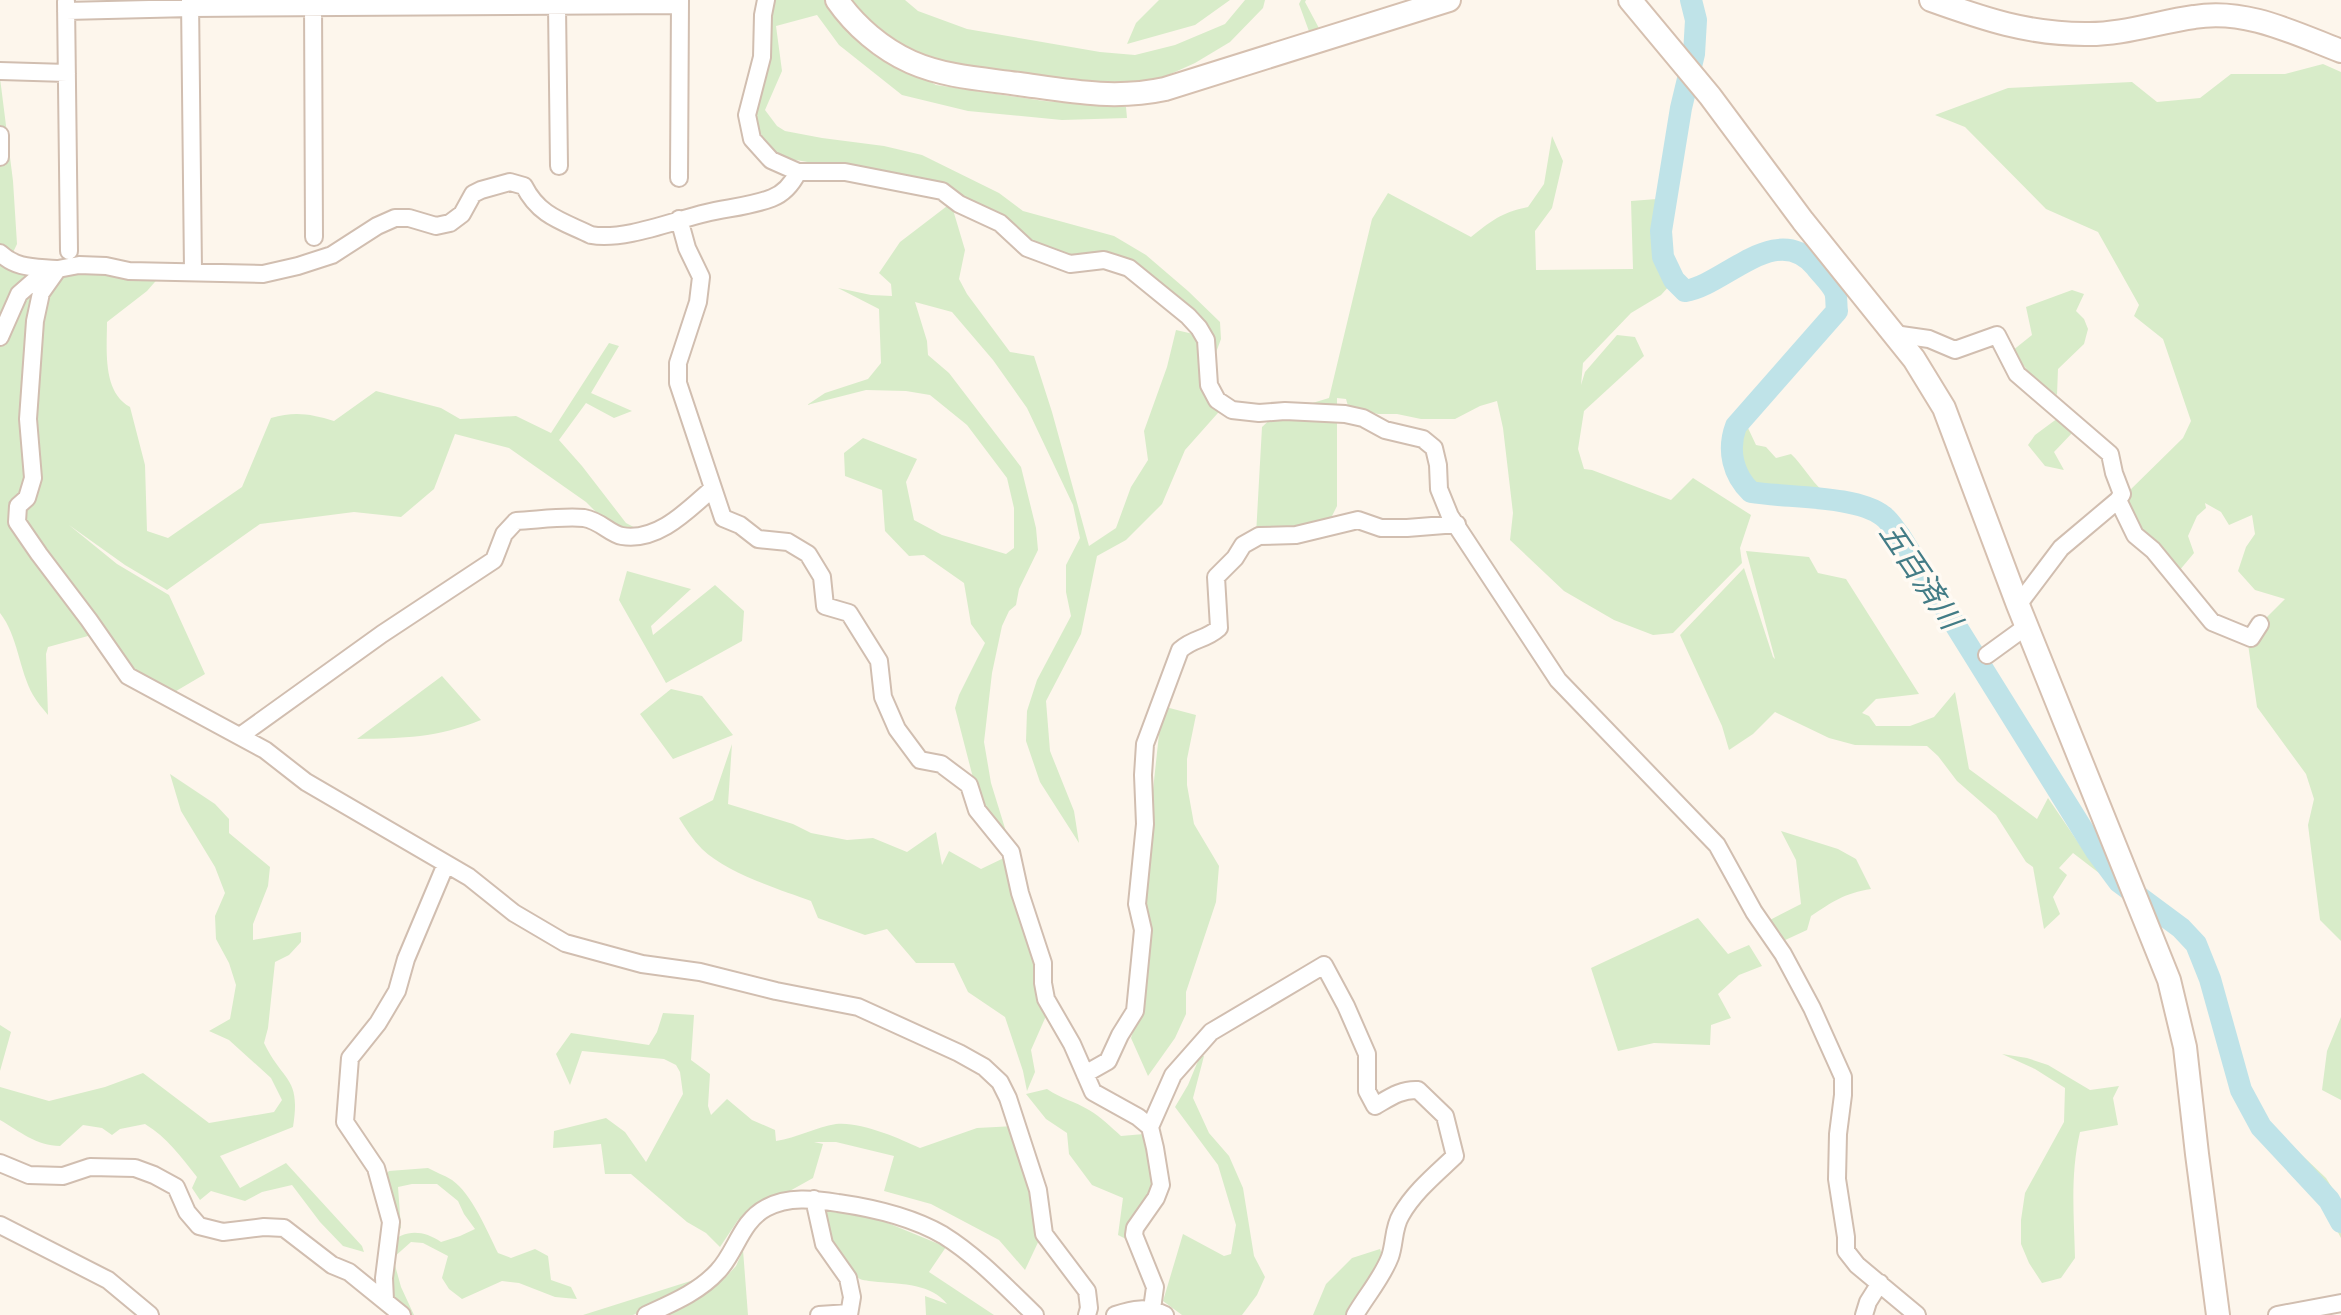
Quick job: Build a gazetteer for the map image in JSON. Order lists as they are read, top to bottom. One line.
{"water":["五百済川"]}
